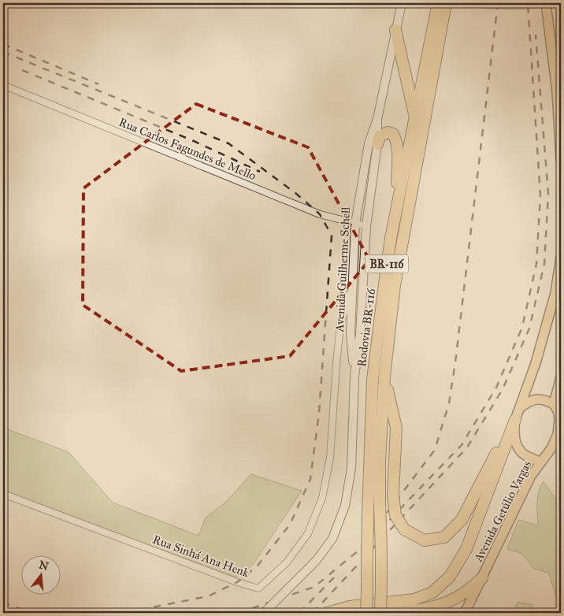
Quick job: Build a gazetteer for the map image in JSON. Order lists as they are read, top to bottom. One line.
{"streets":{"highway":["BR-116","Rodovia BR-116"],"main road":["Avenida Guilherme Schell","Avenida Getúlio Vargas"],"street":["Rua Carlos Fagundes de Mello","Rua Sinhá Ana Henk"]},"crossings":[["Rua Carlos Fagundes de Mello","Avenida Guilherme Schell"],["BR-116","Avenida Guilherme Schell"],["BR-116","Rodovia BR-116"],["BR-116","Avenida Getúlio Vargas"],["Avenida Guilherme Schell","Rua Sinhá Ana Henk"]],"north":"top"}
